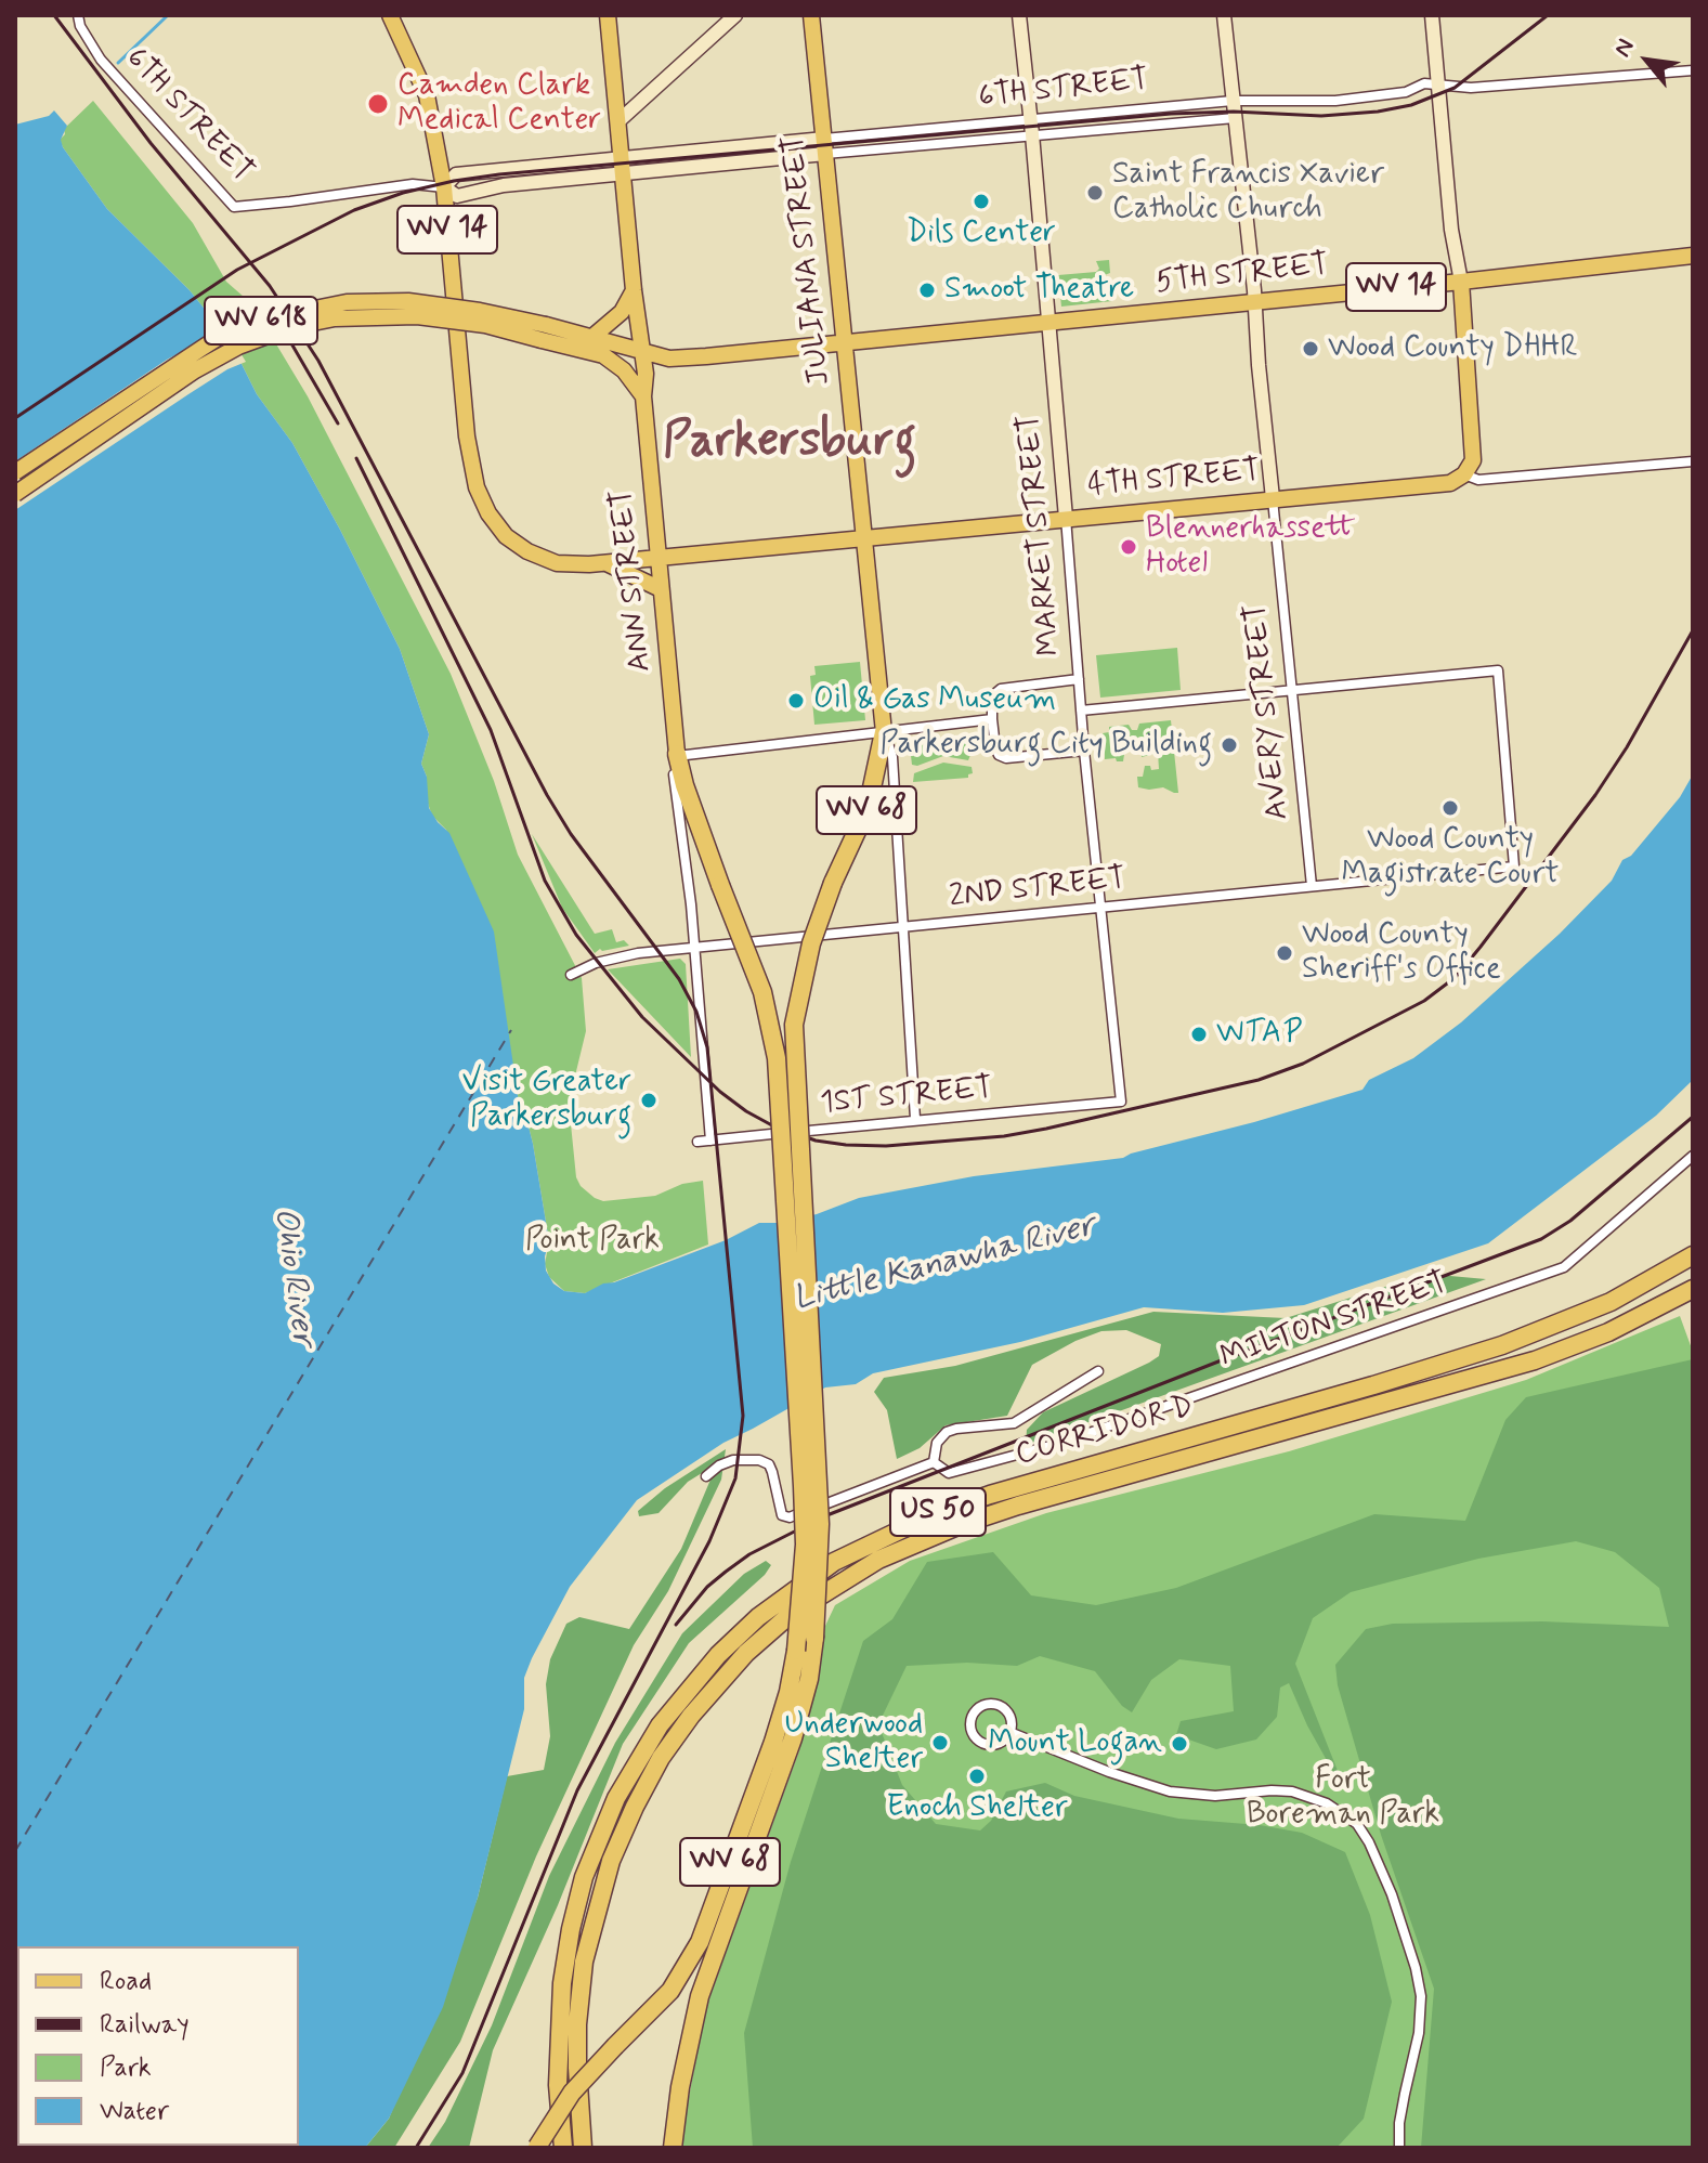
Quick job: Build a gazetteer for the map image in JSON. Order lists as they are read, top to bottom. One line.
{"streets":{"highway":["WV 68","CORRIDOR D","US 50"],"main road":["WV 14","JULIANA STREET","5TH STREET","WV 618","4TH STREET","ANN STREET"],"street":["6TH STREET","MARKET STREET","AVERY STREET","2ND STREET","1ST STREET","MILTON STREET"]},"crossings":[["6TH STREET","WV 14"],["6TH STREET","JULIANA STREET"],["6TH STREET","MARKET STREET"],["6TH STREET","ANN STREET"],["6TH STREET","AVERY STREET"],["WV 14","5TH STREET"],["WV 14","4TH STREET"],["WV 14","ANN STREET"],["JULIANA STREET","5TH STREET"],["JULIANA STREET","4TH STREET"],["JULIANA STREET","WV 68"],["JULIANA STREET","2ND STREET"],["JULIANA STREET","1ST STREET"],["5TH STREET","WV 618"],["5TH STREET","MARKET STREET"],["5TH STREET","ANN STREET"],["5TH STREET","AVERY STREET"],["WV 618","ANN STREET"],["4TH STREET","MARKET STREET"],["4TH STREET","ANN STREET"],["4TH STREET","AVERY STREET"],["MARKET STREET","2ND STREET"],["MARKET STREET","1ST STREET"],["ANN STREET","WV 68"],["ANN STREET","2ND STREET"],["ANN STREET","1ST STREET"],["AVERY STREET","2ND STREET"]],"districts":["Parkersburg"],"water":["Little Kanawha River","Ohio River"],"parks":["Point Park","Fort Boreman Park"],"places":["Camden Clark Medical Center","Saint Francis Xavier Catholic Church","Dils Center","Smoot Theatre","Wood County DHHR","Blennerhassett Hotel","Oil & Gas Museum","Parkersburg City Building","Wood County Magistrate Court","Wood County Sheriff's Office","WTAP","Visit Greater Parkersburg","Underwood Shelter","Mount Logan","Enoch Shelter"],"legend":["Road","Railway","Park","Water"],"north":"top left"}
